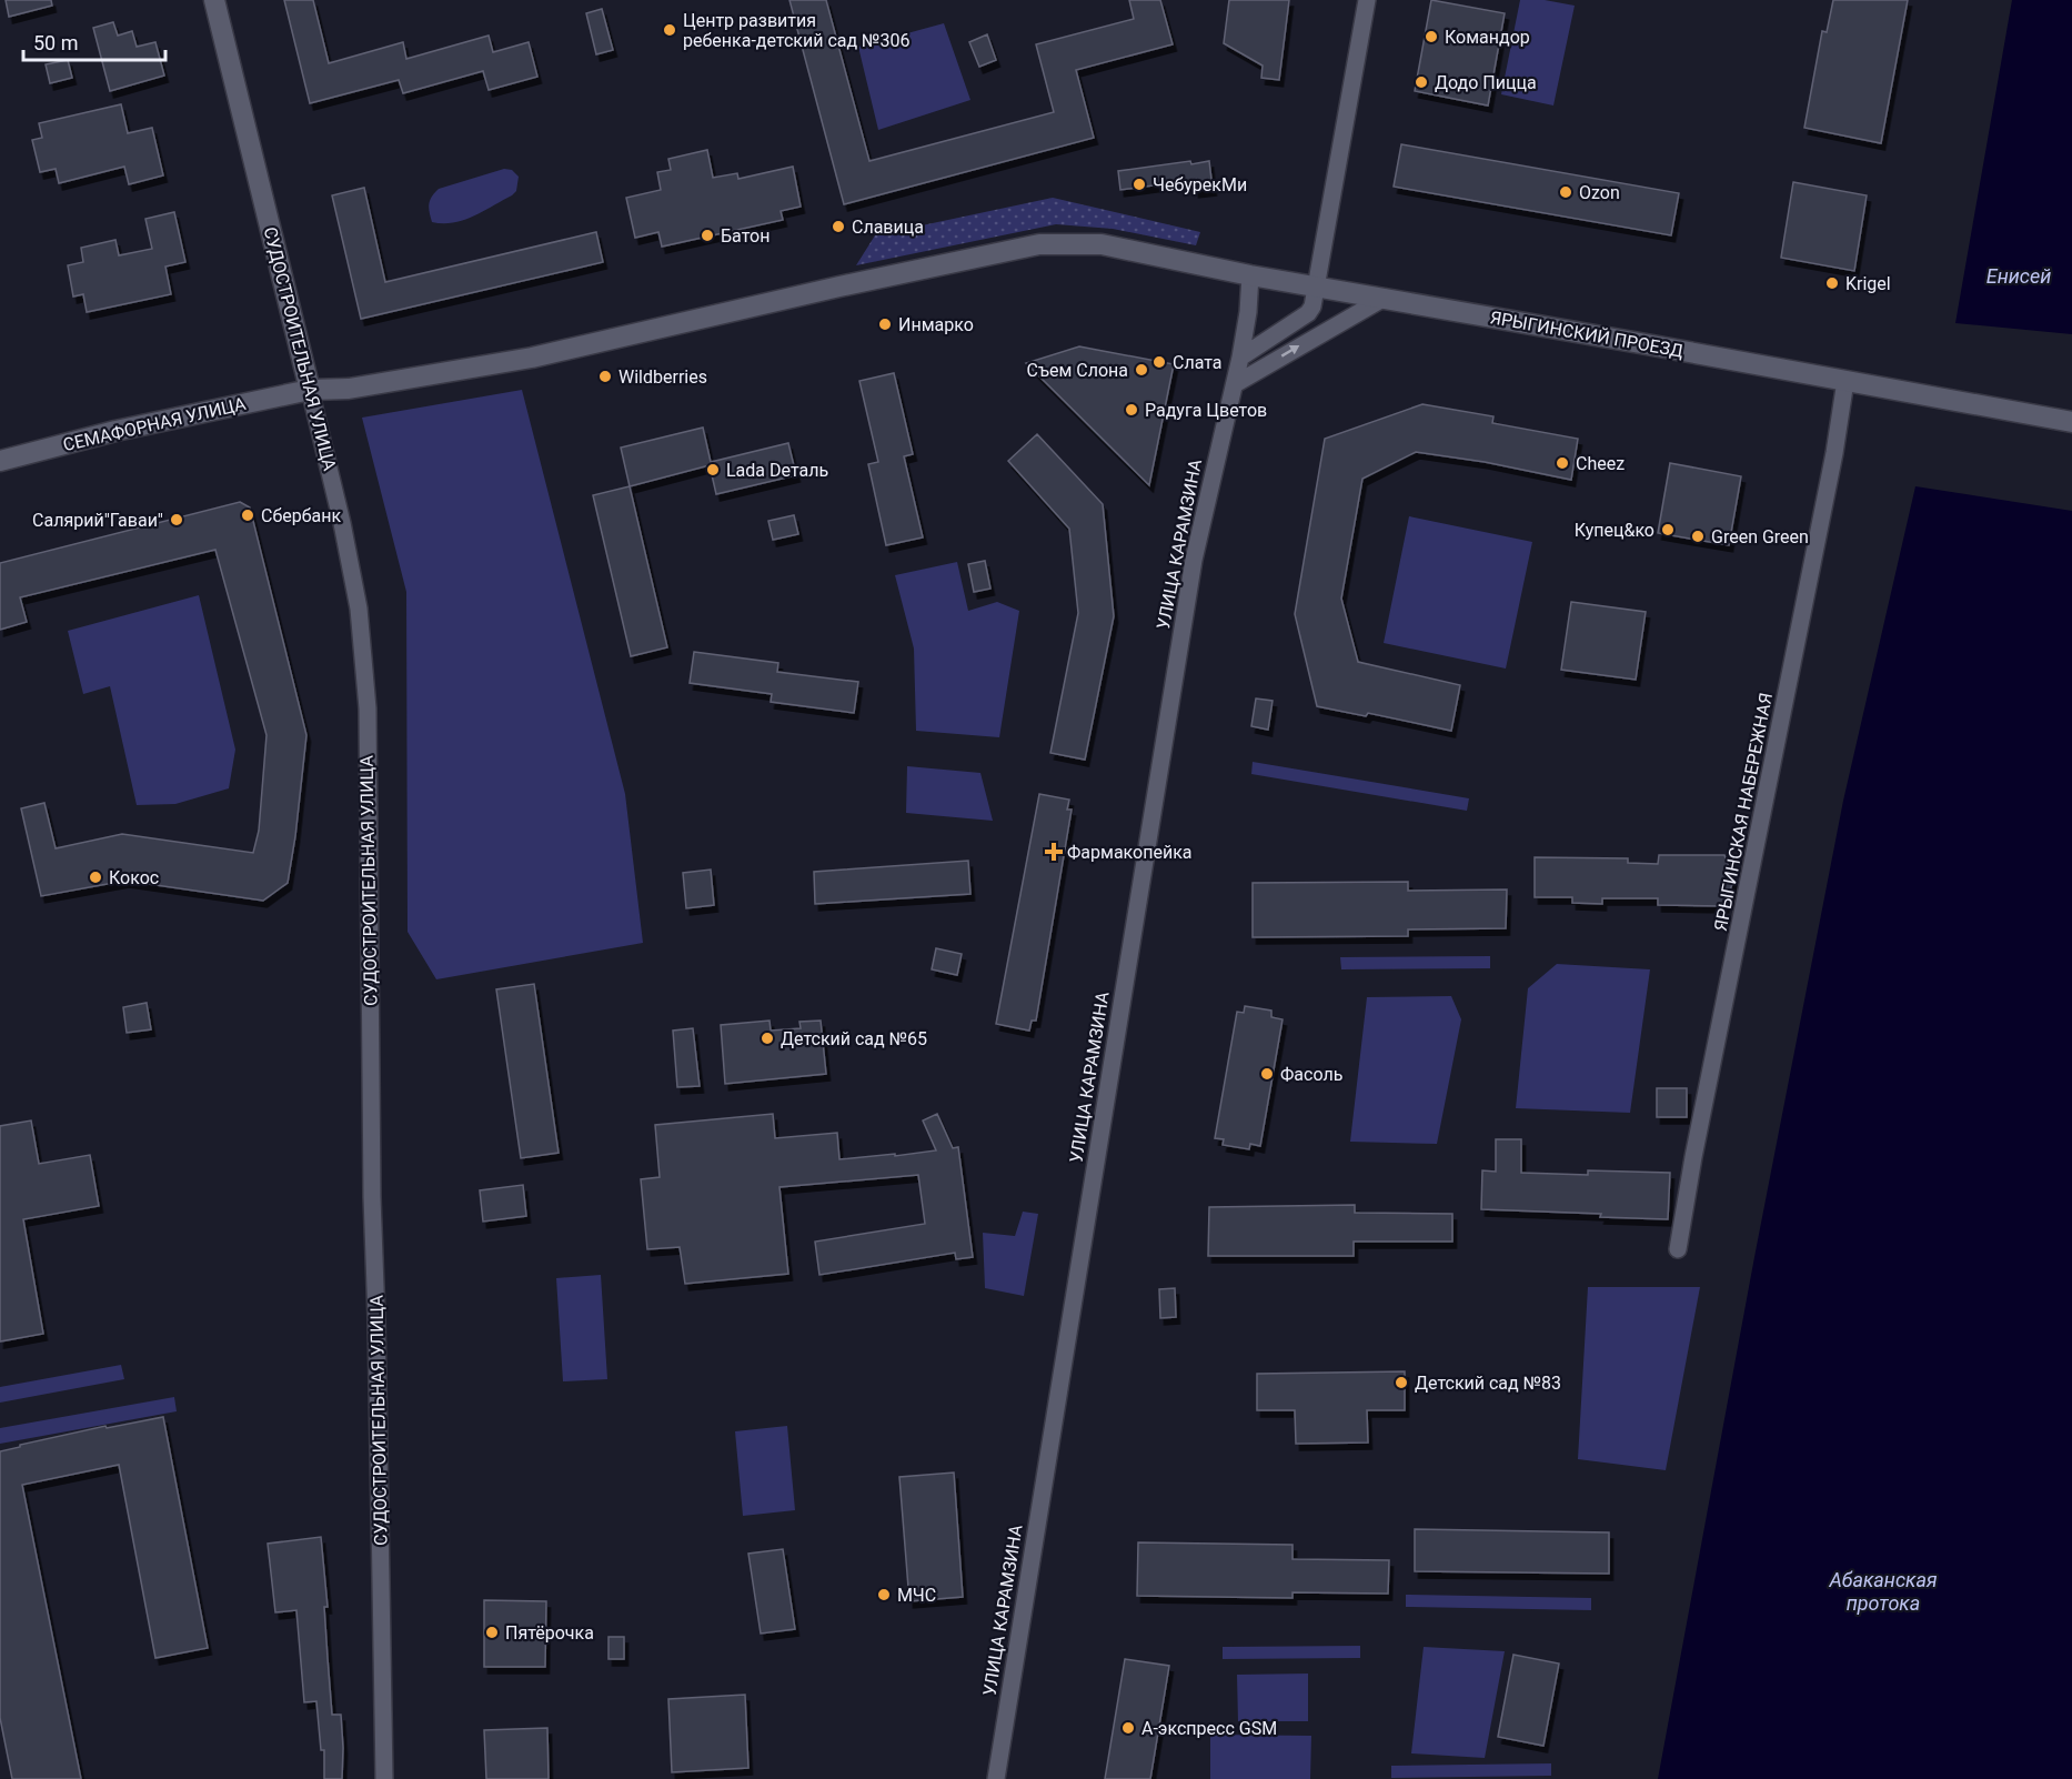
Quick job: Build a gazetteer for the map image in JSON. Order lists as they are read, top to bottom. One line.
{"streets":{"main road":["ЯРЫГИНСКИЙ ПРОЕЗД","СУДОСТРОИТЕЛЬНАЯ УЛИЦА","СЕМАФОРНАЯ УЛИЦА"],"street":["УЛИЦА КАРАМЗИНА","ЯРЫГИНСКАЯ НАБЕРЕЖНАЯ"]},"crossings":[["ЯРЫГИНСКИЙ ПРОЕЗД","СЕМАФОРНАЯ УЛИЦА"],["ЯРЫГИНСКИЙ ПРОЕЗД","УЛИЦА КАРАМЗИНА"],["ЯРЫГИНСКИЙ ПРОЕЗД","ЯРЫГИНСКАЯ НАБЕРЕЖНАЯ"],["СУДОСТРОИТЕЛЬНАЯ УЛИЦА","СЕМАФОРНАЯ УЛИЦА"]],"water":["Енисей","Абаканская протока"],"places":{"other":["Центр развития ребенка-детский сад №306","Командор","Додо Пицца","ЧебурекМи","Ozon","Славица","Батон","Krigel","Инмарко","Слата","Съем Слона","Wildberries","Радуга Цветов","Cheez","Lada Dеталь","Сбербанк","Салярий\"Гаваи\"","Купец&ко","Green Green","Кокос","Детский сад №65","Фасоль","Детский сад №83","МЧС","Пятёрочка","А-экспресс GSM"],"health":["Фармакопейка"]},"scale_bar":"50 m"}
